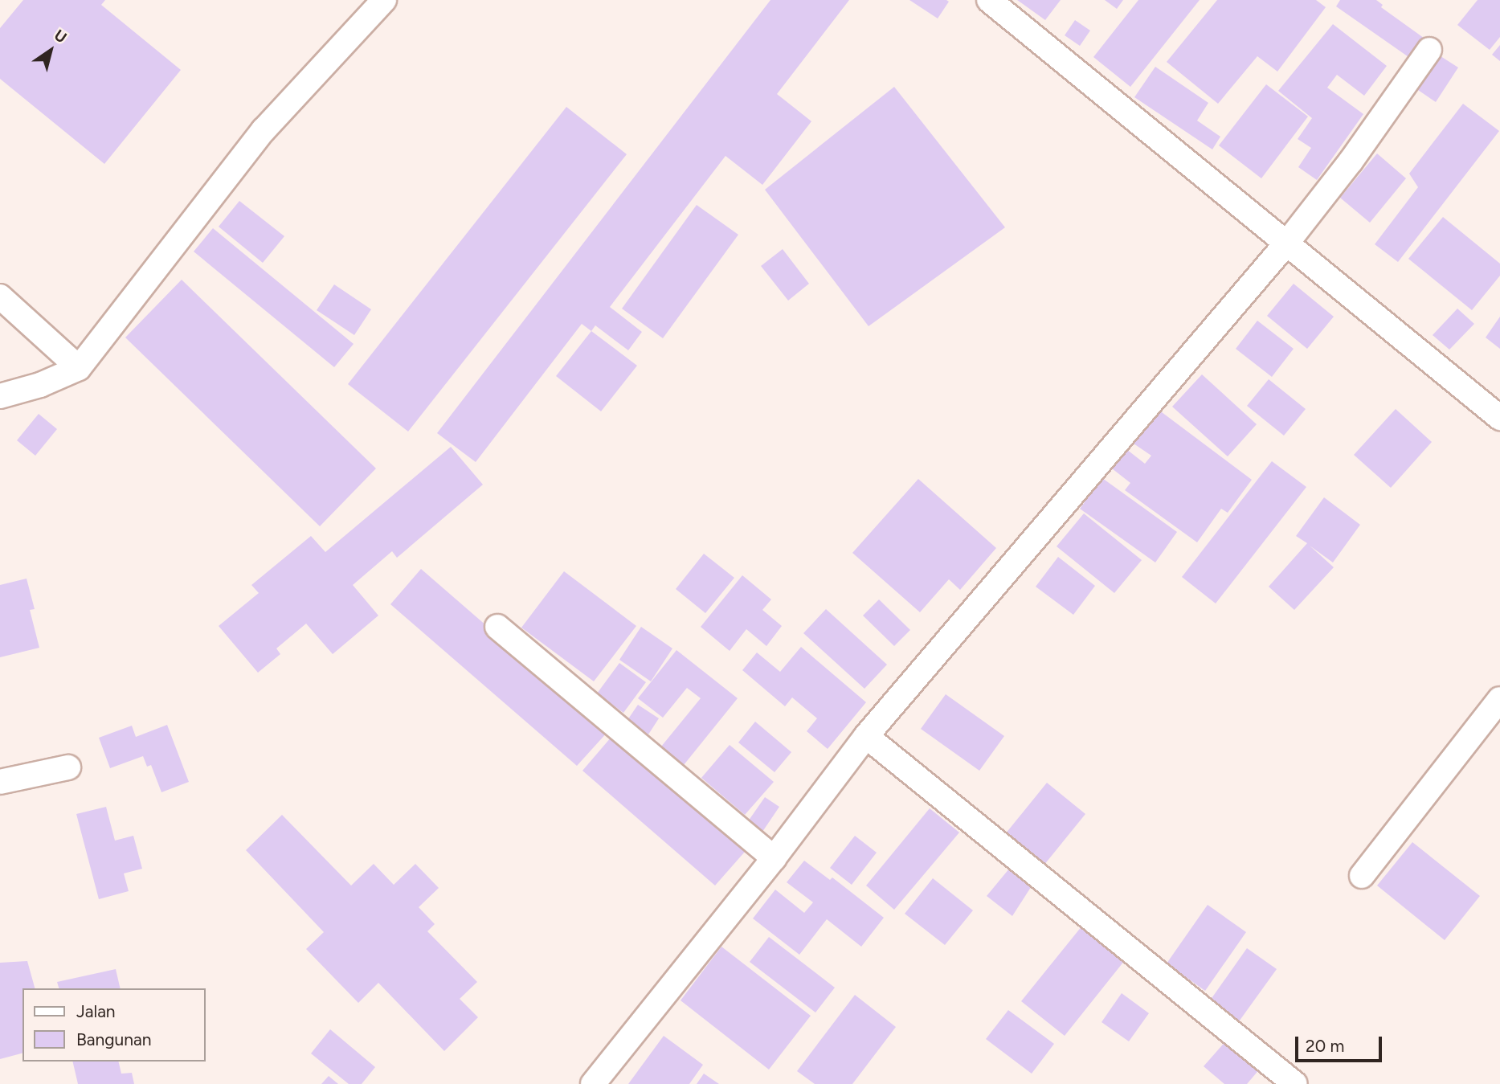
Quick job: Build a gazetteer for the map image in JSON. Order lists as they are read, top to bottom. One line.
{"legend":["Jalan","Bangunan"],"scale_bar":"20 m","north":"top right"}
